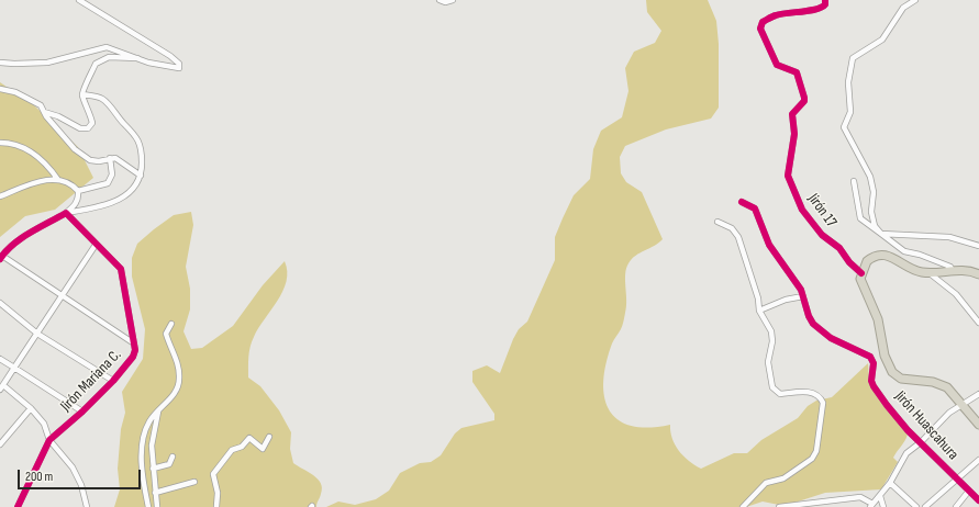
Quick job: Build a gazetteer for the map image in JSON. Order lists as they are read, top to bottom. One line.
{"streets":{"street":["Jirón 17","Jirón Mariana C.","Jirón Huascahura"]},"scale_bar":"200 m"}
